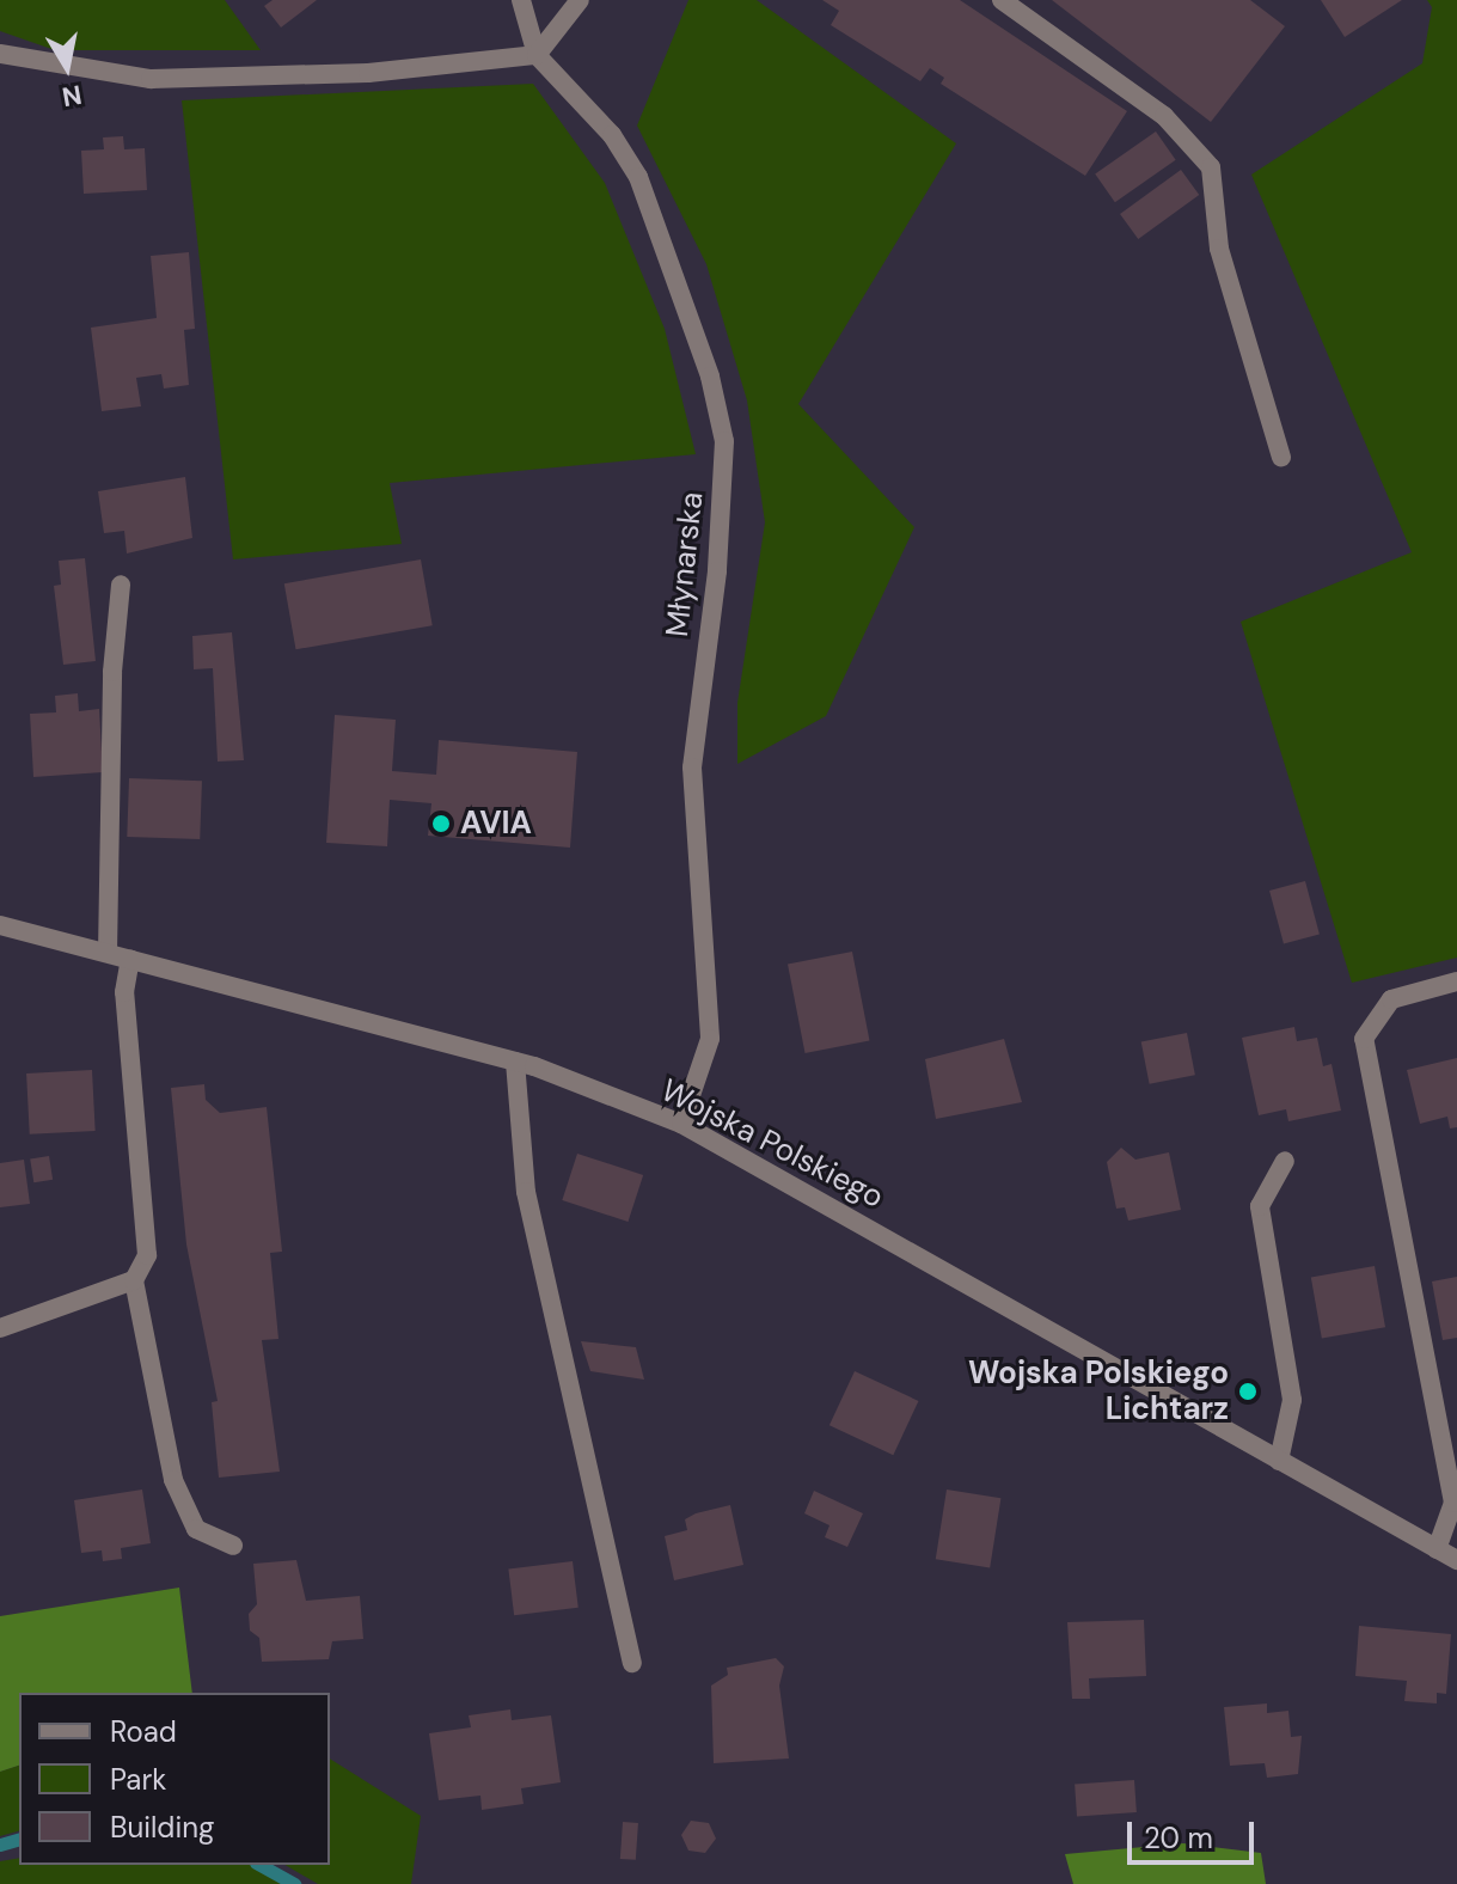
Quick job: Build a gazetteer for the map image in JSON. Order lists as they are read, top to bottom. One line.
{"streets":{"street":["Młynarska","Wojska Polskiego"]},"crossings":[["Młynarska","Wojska Polskiego"]],"places":["AVIA","Wojska Polskiego Lichtarz"],"legend":["Road","Park","Building"],"scale_bar":"20 m","north":"bottom"}
